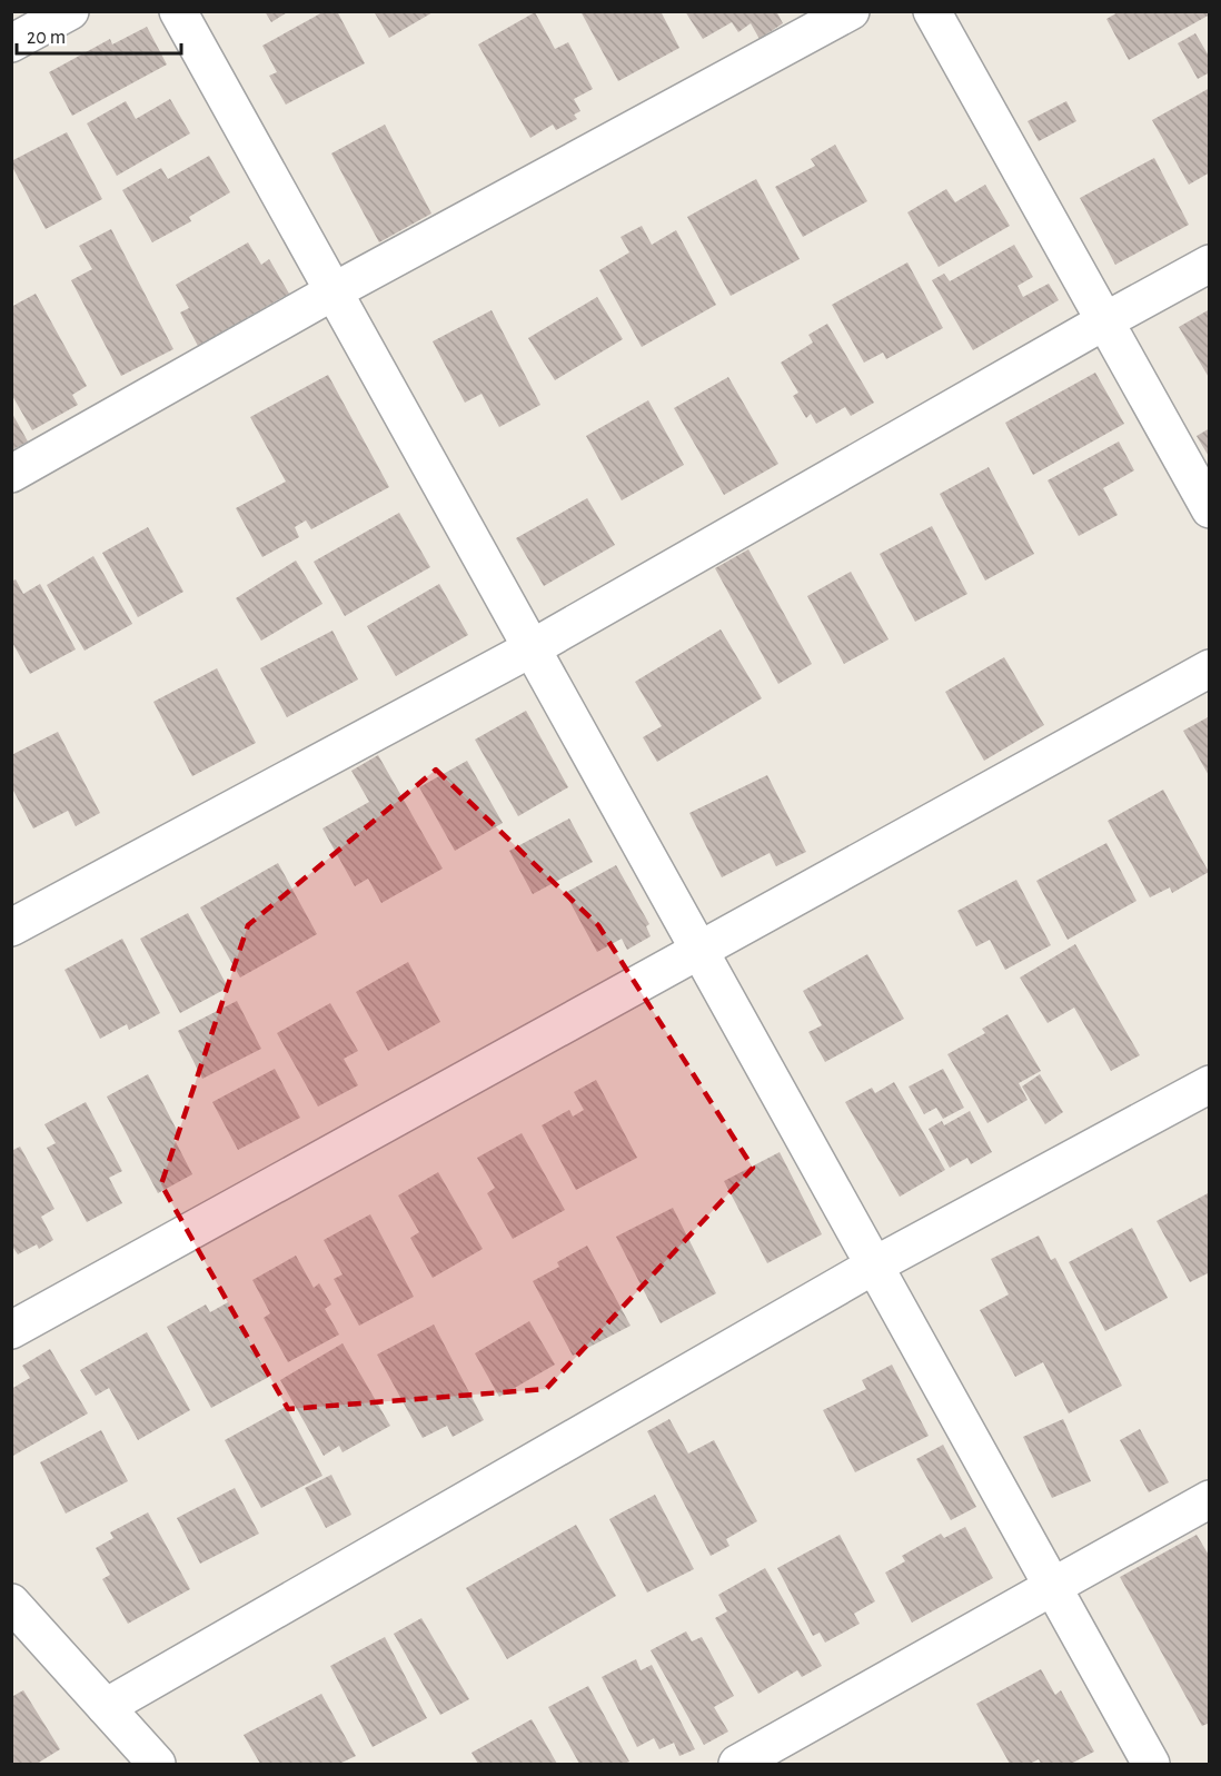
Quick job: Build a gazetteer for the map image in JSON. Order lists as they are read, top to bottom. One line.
{"scale_bar":"20 m"}
